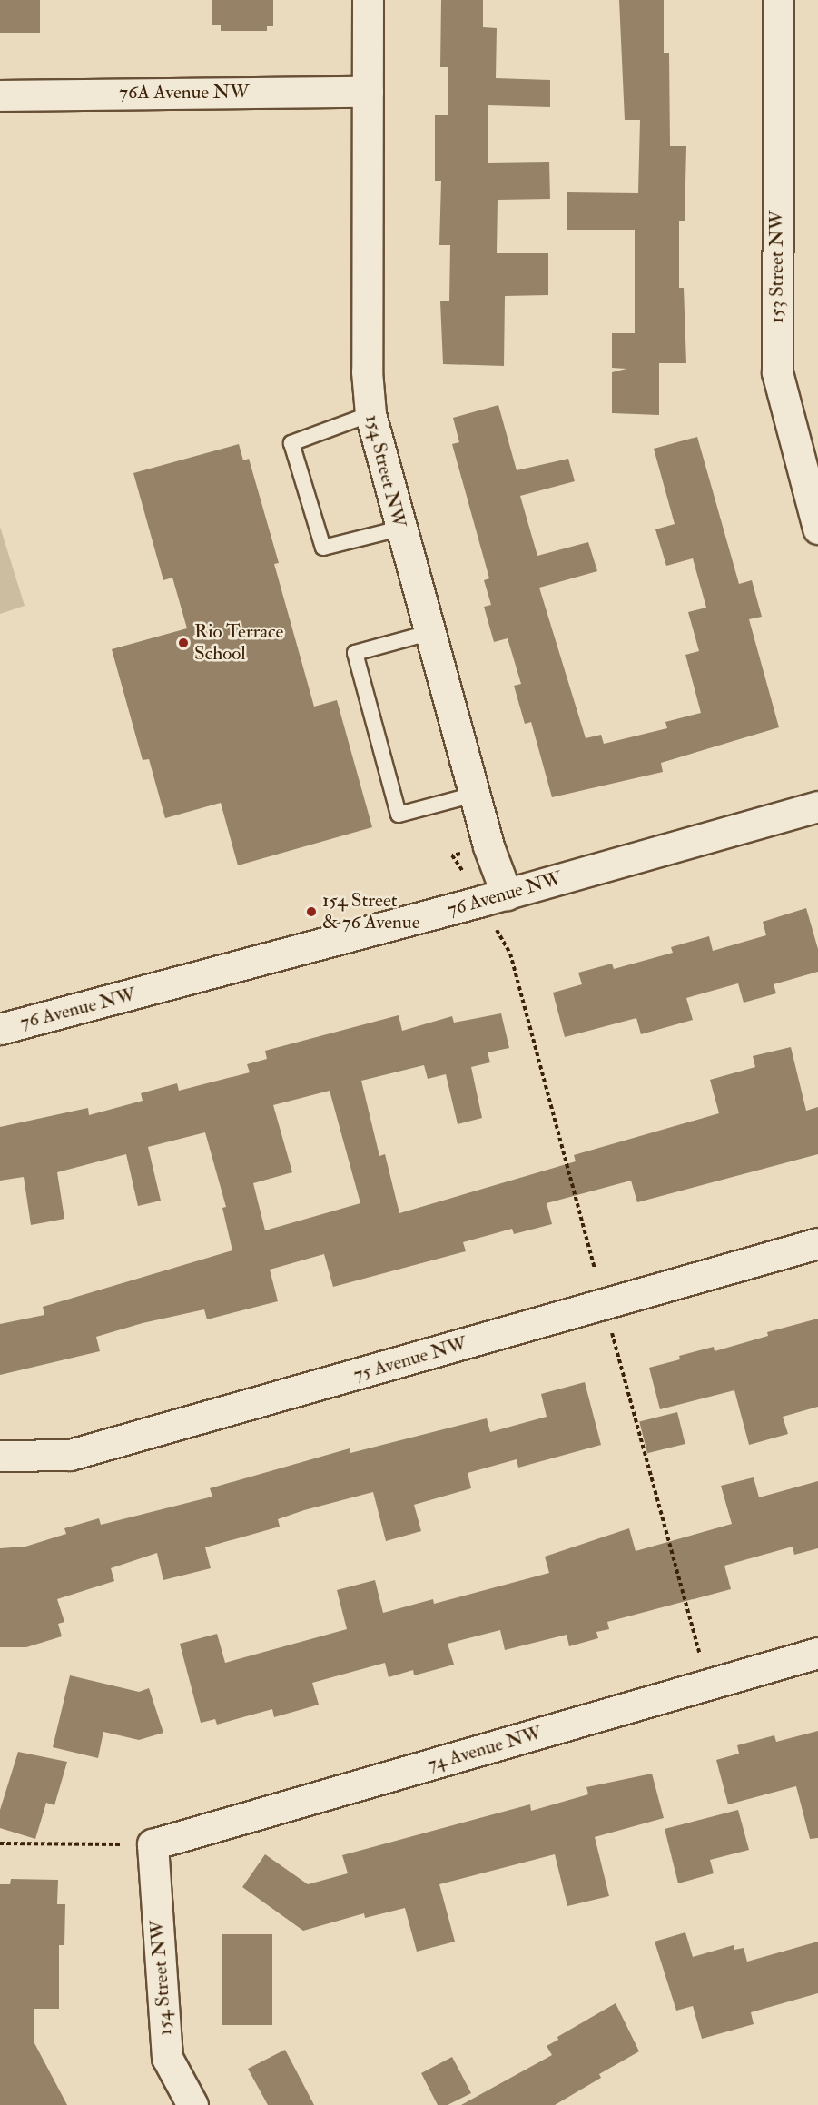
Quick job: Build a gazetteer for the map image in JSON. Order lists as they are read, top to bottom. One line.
{"streets":{"street":["76A Avenue NW","153 Street NW","154 Street NW","76 Avenue NW","75 Avenue NW","74 Avenue NW"]},"crossings":[["76A Avenue NW","154 Street NW"],["154 Street NW","76 Avenue NW"],["154 Street NW","74 Avenue NW"]],"places":["Rio Terrace School","154 Street & 76 Avenue"]}
